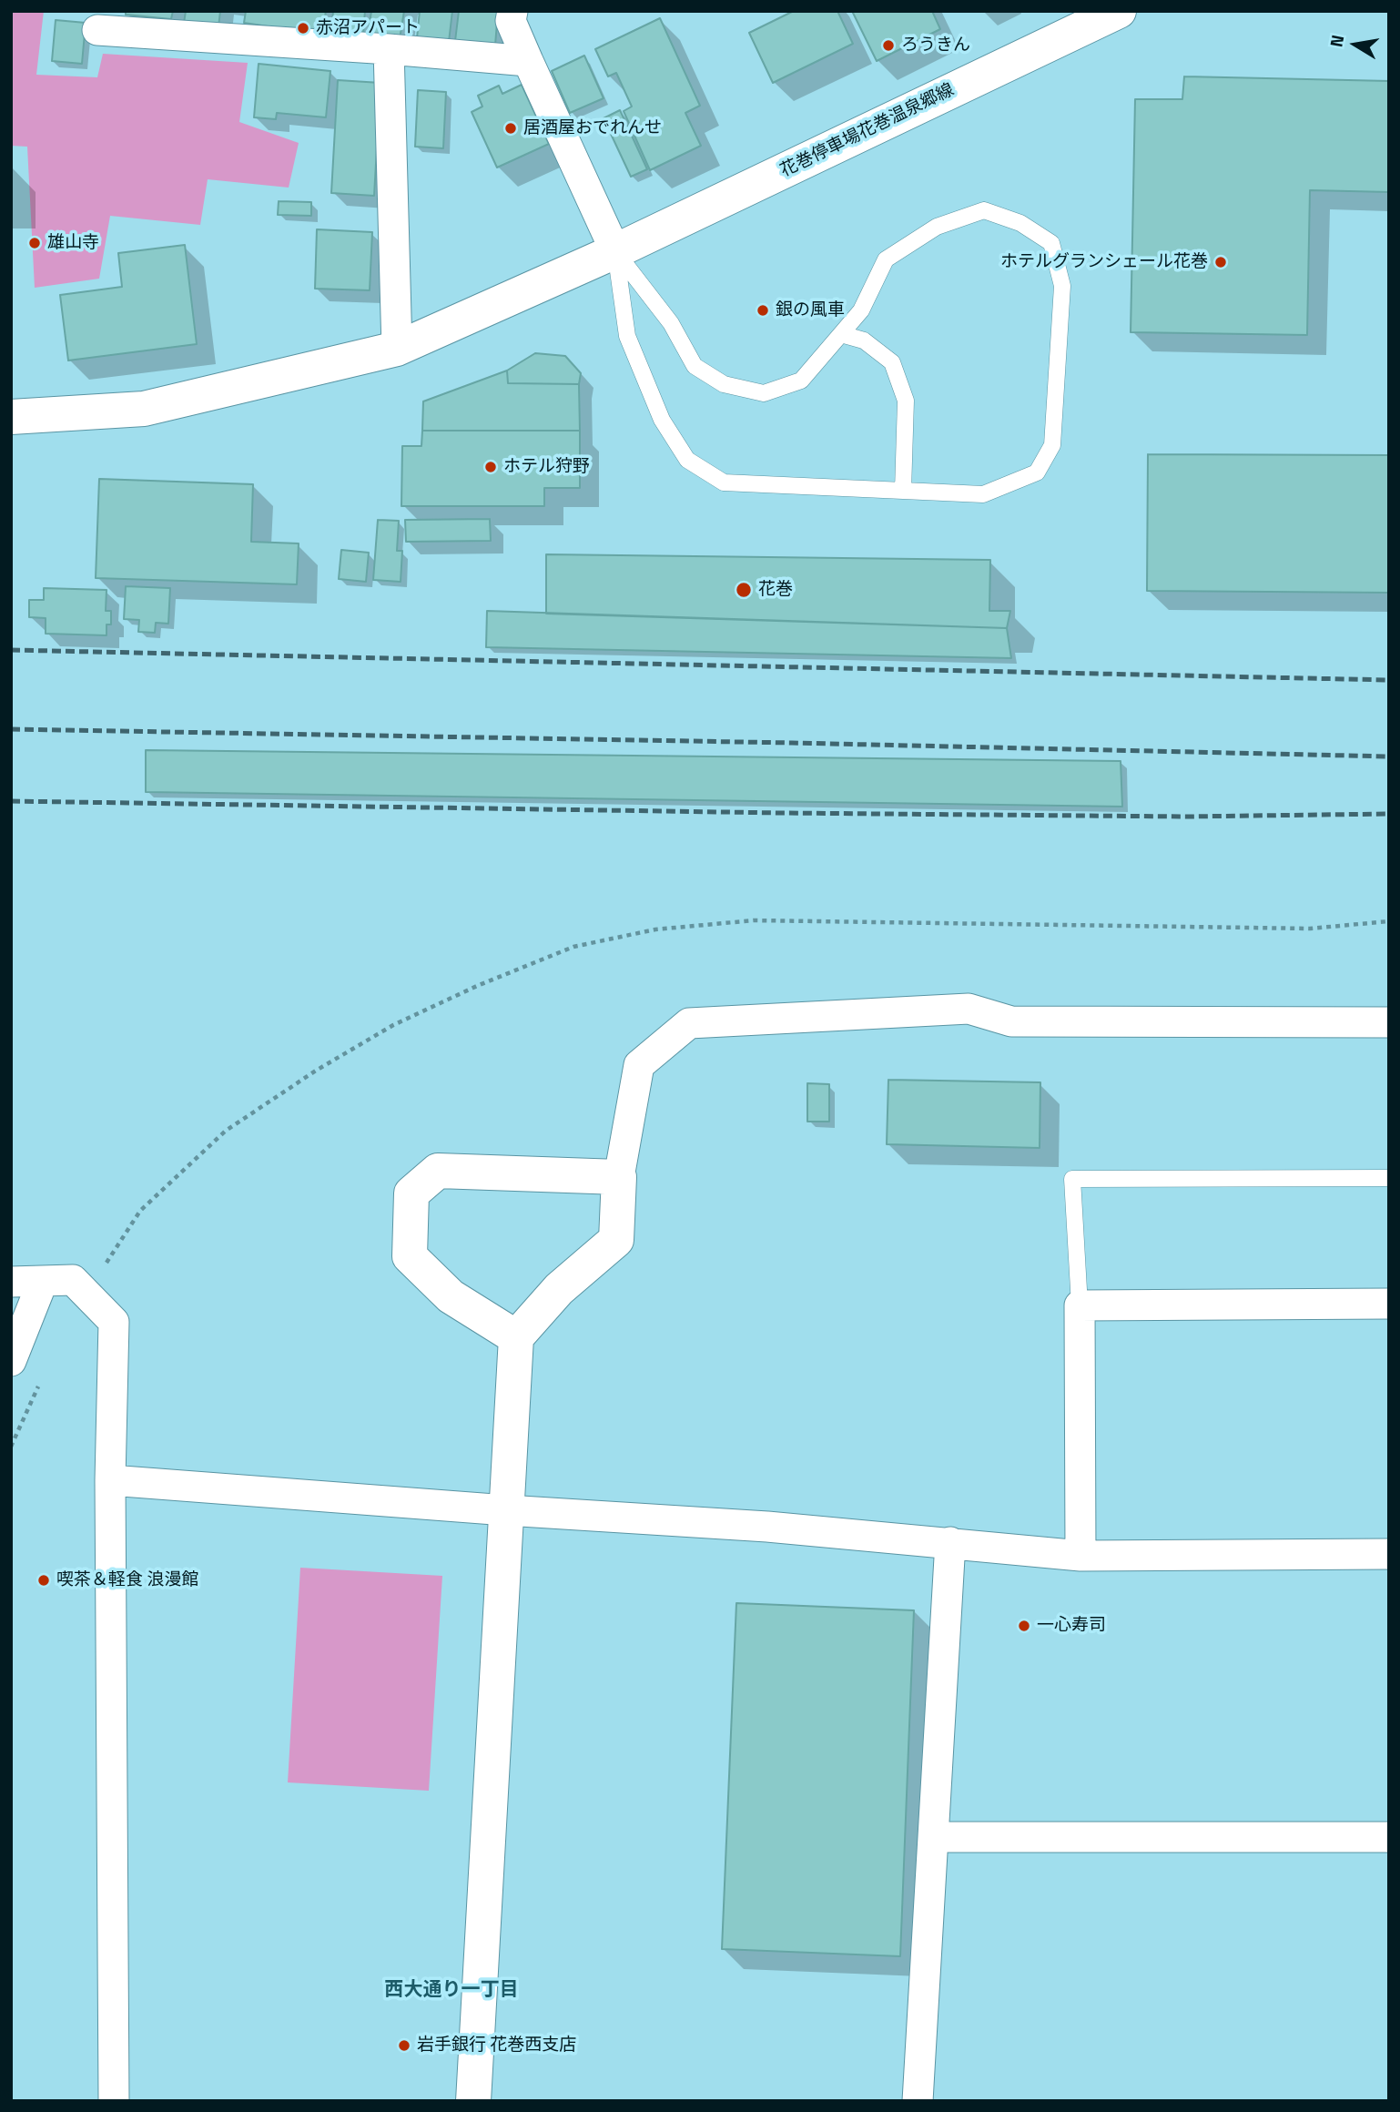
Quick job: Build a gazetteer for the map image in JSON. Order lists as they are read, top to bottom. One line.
{"streets":{"street":["花巻停車場花巻温泉郷線"]},"districts":["西大通り一丁目"],"places":["赤沼アパート","ろうきん","居酒屋おでれんせ","雄山寺","ホテルグランシェール花巻","銀の風車","ホテル狩野","花巻","喫茶＆軽食 浪漫館","一心寿司","岩手銀行 花巻西支店"],"north":"left"}
